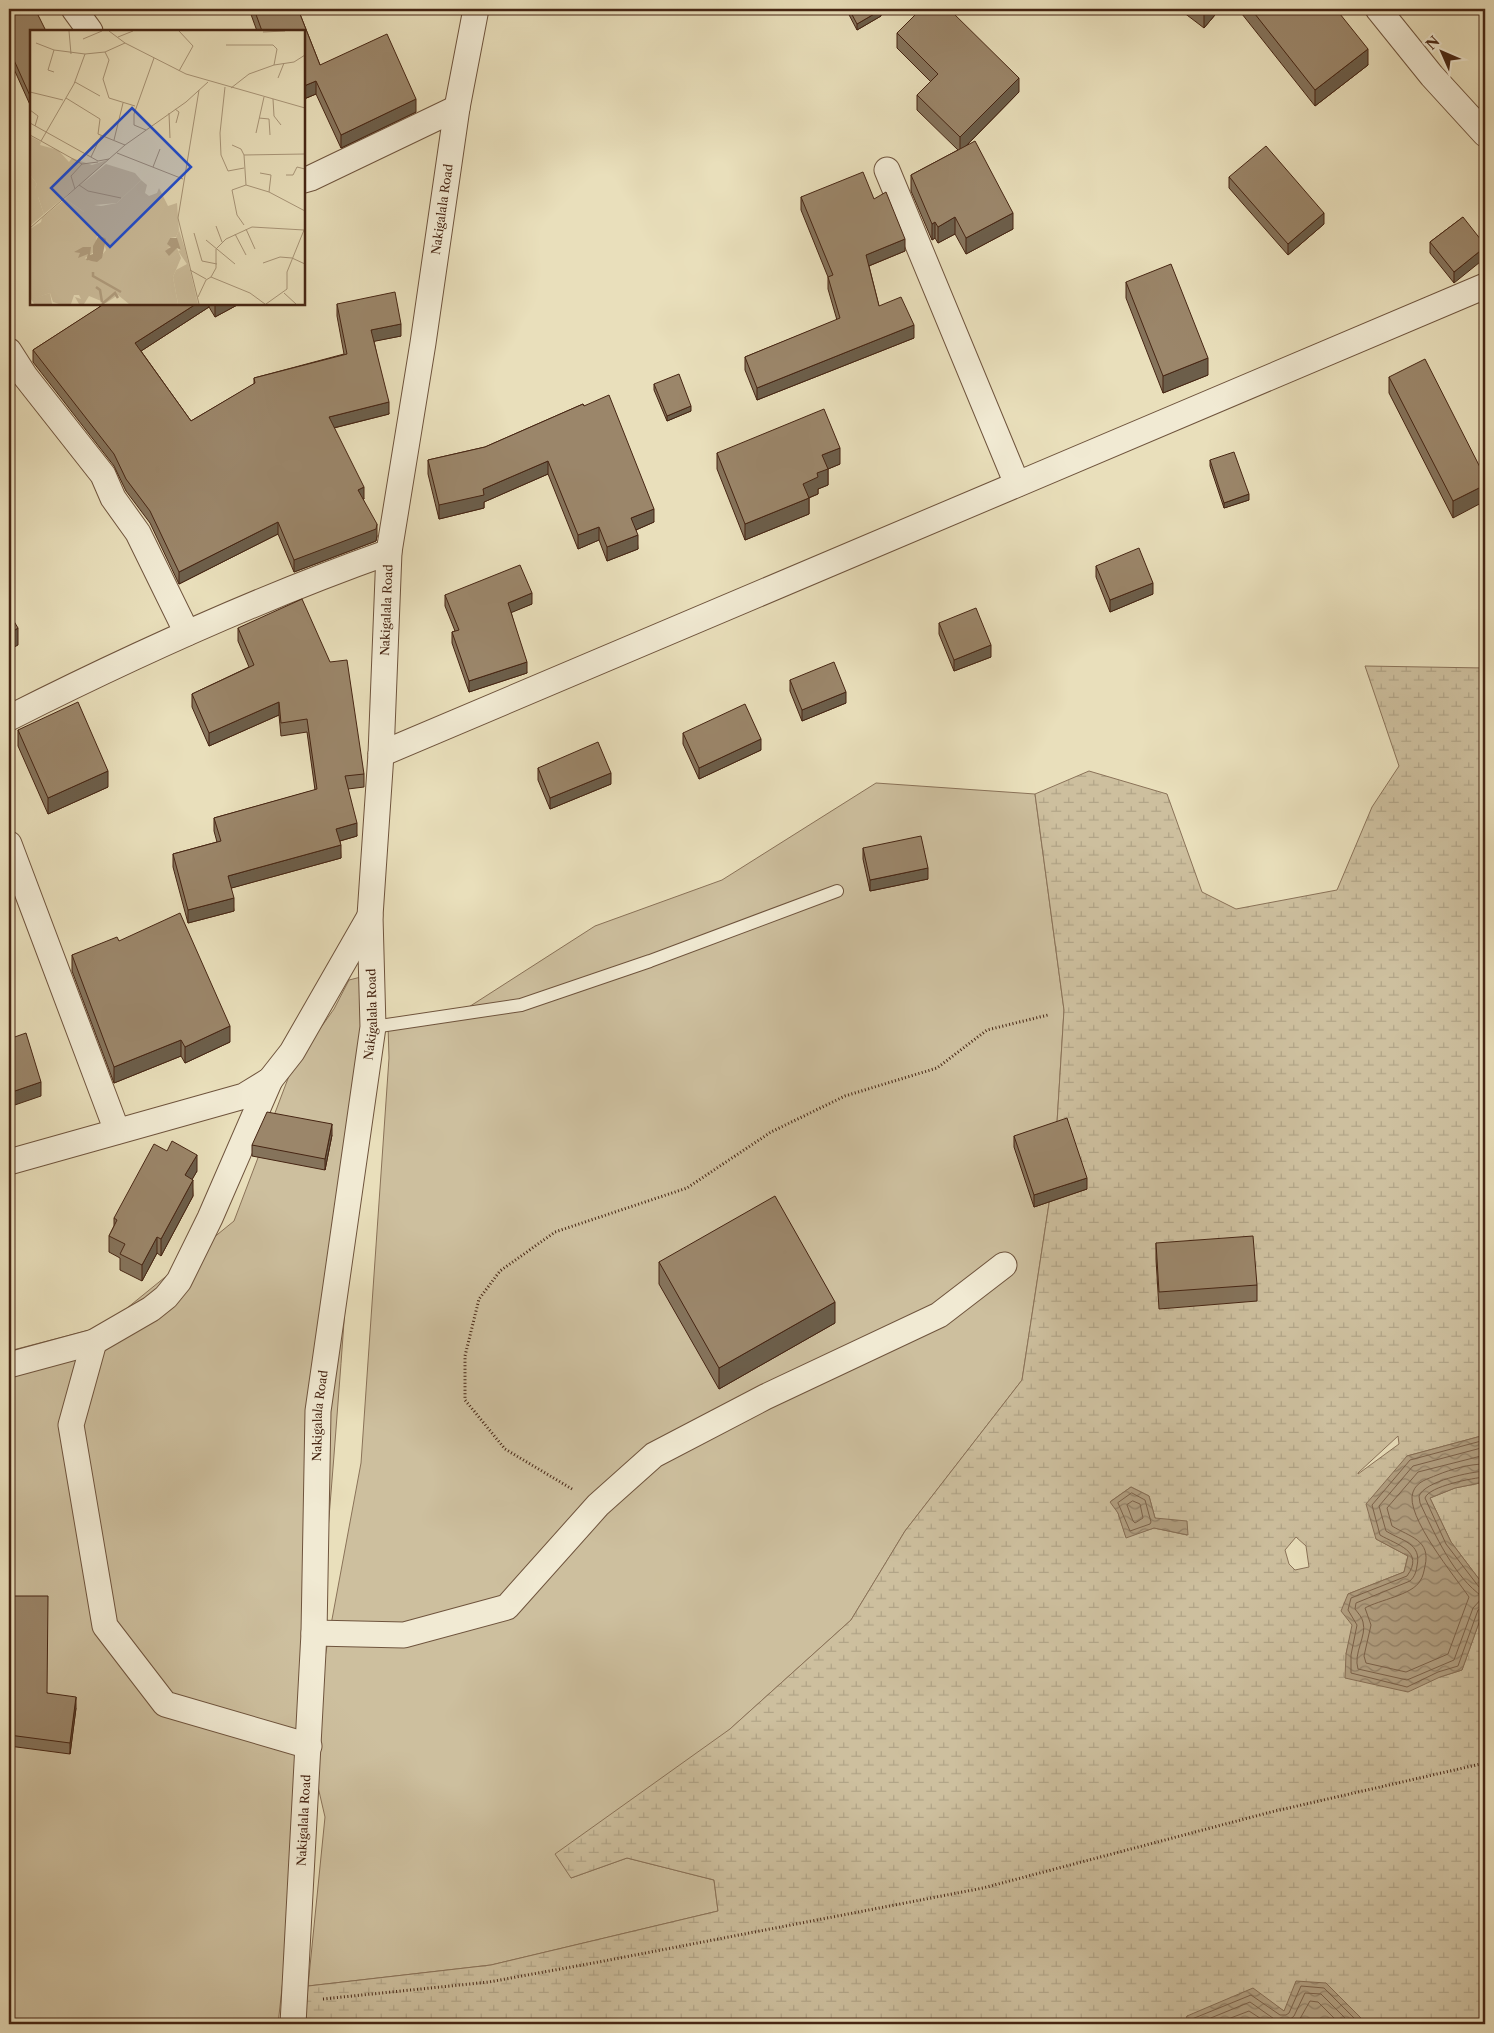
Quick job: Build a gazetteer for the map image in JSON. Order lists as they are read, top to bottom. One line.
{"streets":{"street":["Nakigalala Road"]},"north":"top left"}
